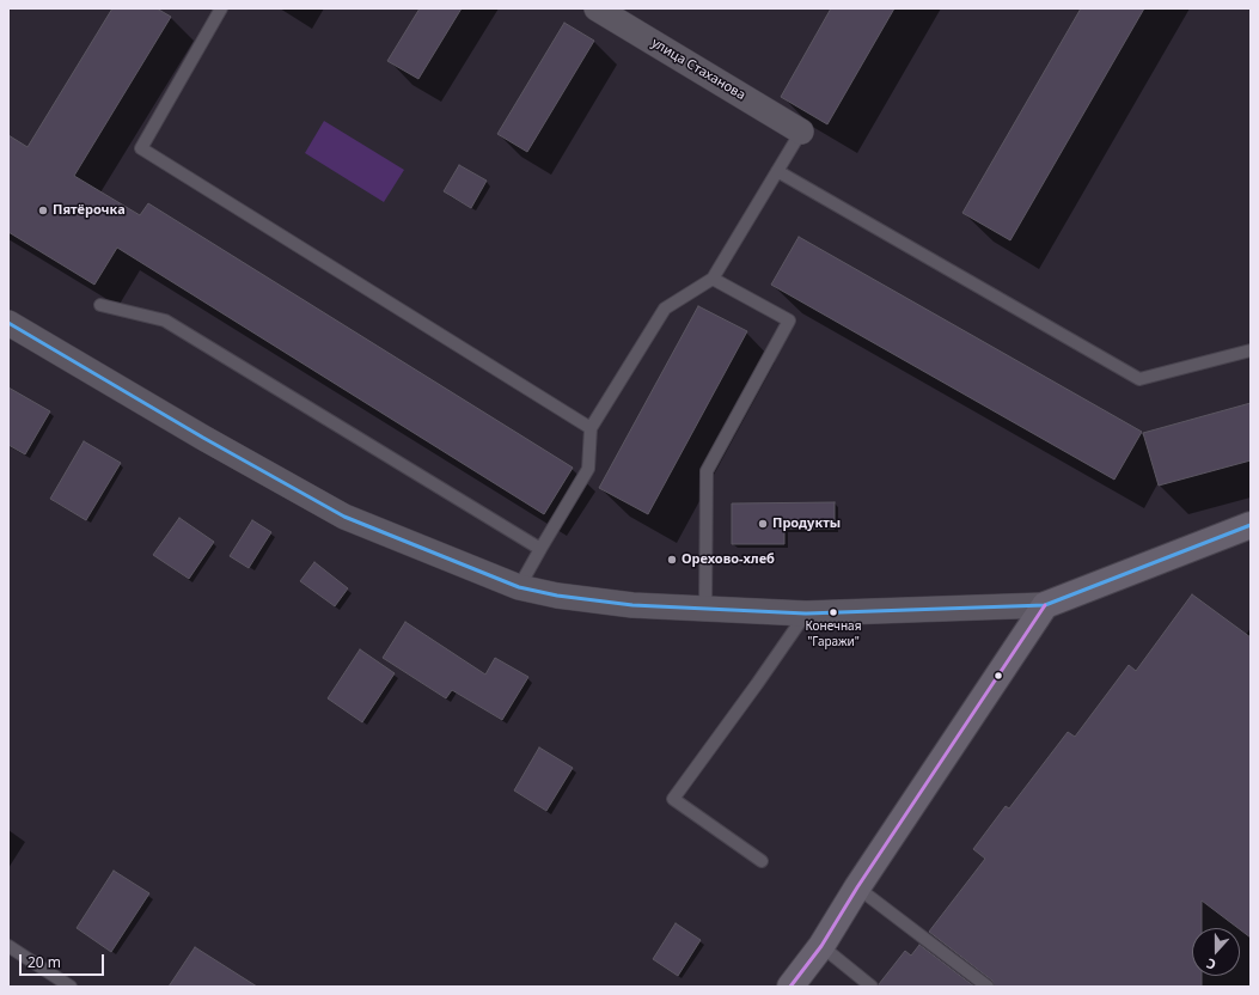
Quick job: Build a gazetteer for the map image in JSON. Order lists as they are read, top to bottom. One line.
{"streets":{"street":["улица Стаханова"]},"places":["Пятёрочка","Продукты","Орехово-хлеб","Конечная \"Гаражи\""],"scale_bar":"20 m","north":"bottom"}
